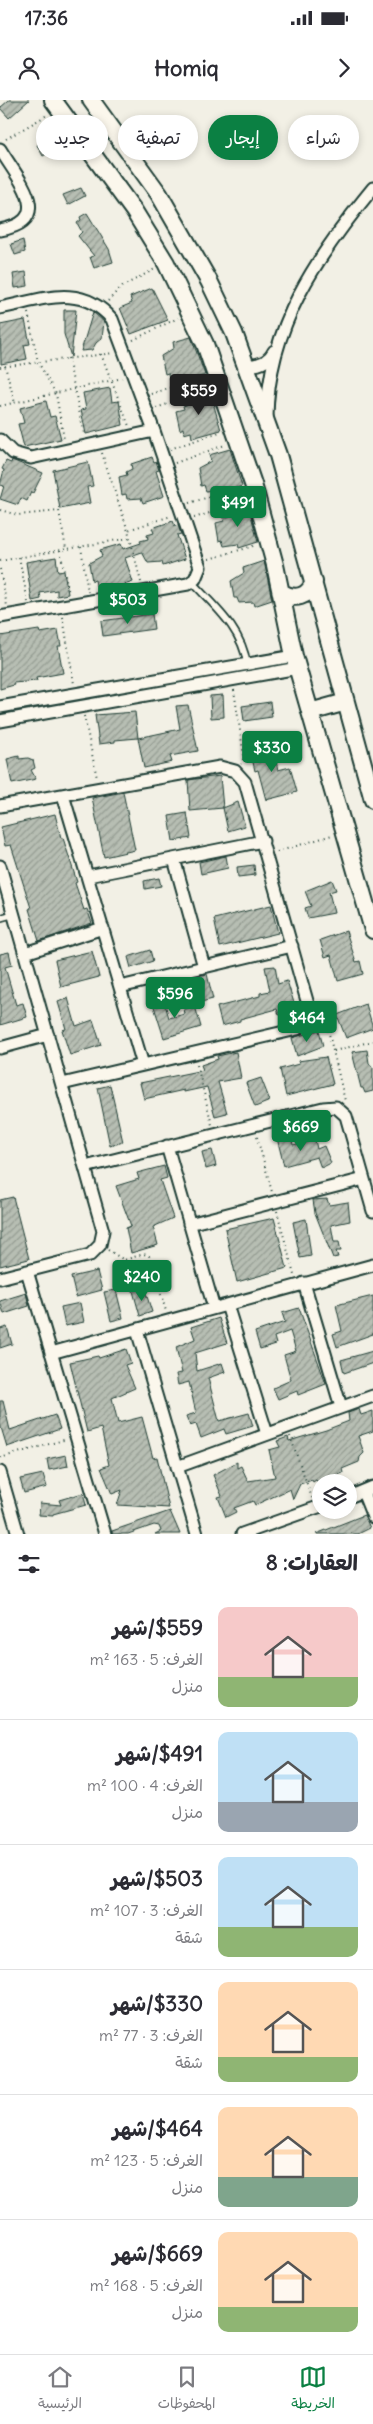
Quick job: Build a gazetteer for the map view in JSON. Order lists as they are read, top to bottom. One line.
{"page":{"status":"17:36","header":"Homiq","chip":["شراء","إيجار","تصفية","جديد"],"price":["$559","$491","$503","$330","$596","$464","$669","$240"],"heading":"العقارات: 8","list":[{"name":"$559/شهر","note":"الغرف: 5 · 163 m² · منزل"},{"name":"$491/شهر","note":"الغرف: 4 · 100 m² · منزل"},{"name":"$503/شهر","note":"الغرف: 3 · 107 m² · شقة"},{"name":"$330/شهر","note":"الغرف: 3 · 77 m² · شقة"},{"name":"$464/شهر","note":"الغرف: 5 · 123 m² · منزل"},{"name":"$669/شهر","note":"الغرف: 5 · 168 m² · منزل"}],"tabs":["الخريطة","المحفوظات","الرئيسية"]}}
